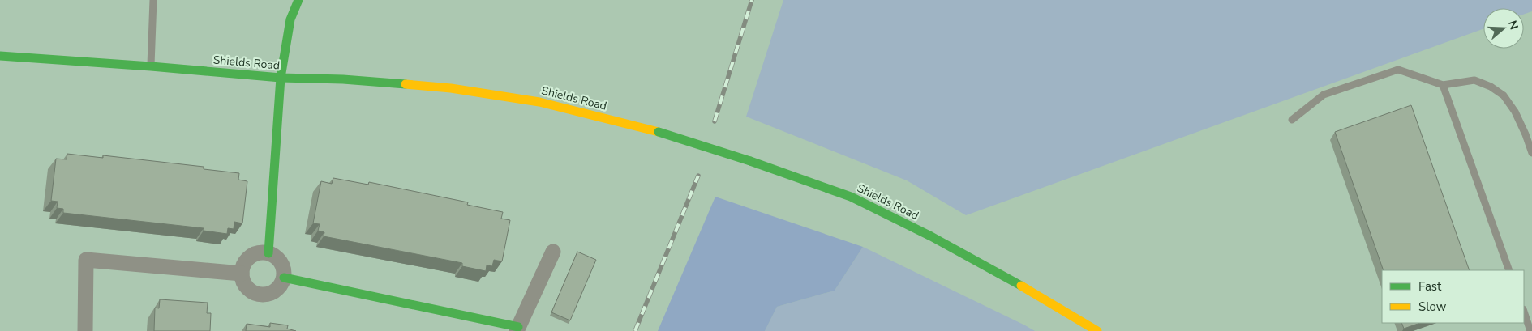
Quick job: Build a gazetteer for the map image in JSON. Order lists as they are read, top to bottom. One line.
{"streets":{"street":["Shields Road"]},"legend":["Fast","Slow"],"north":"right"}
